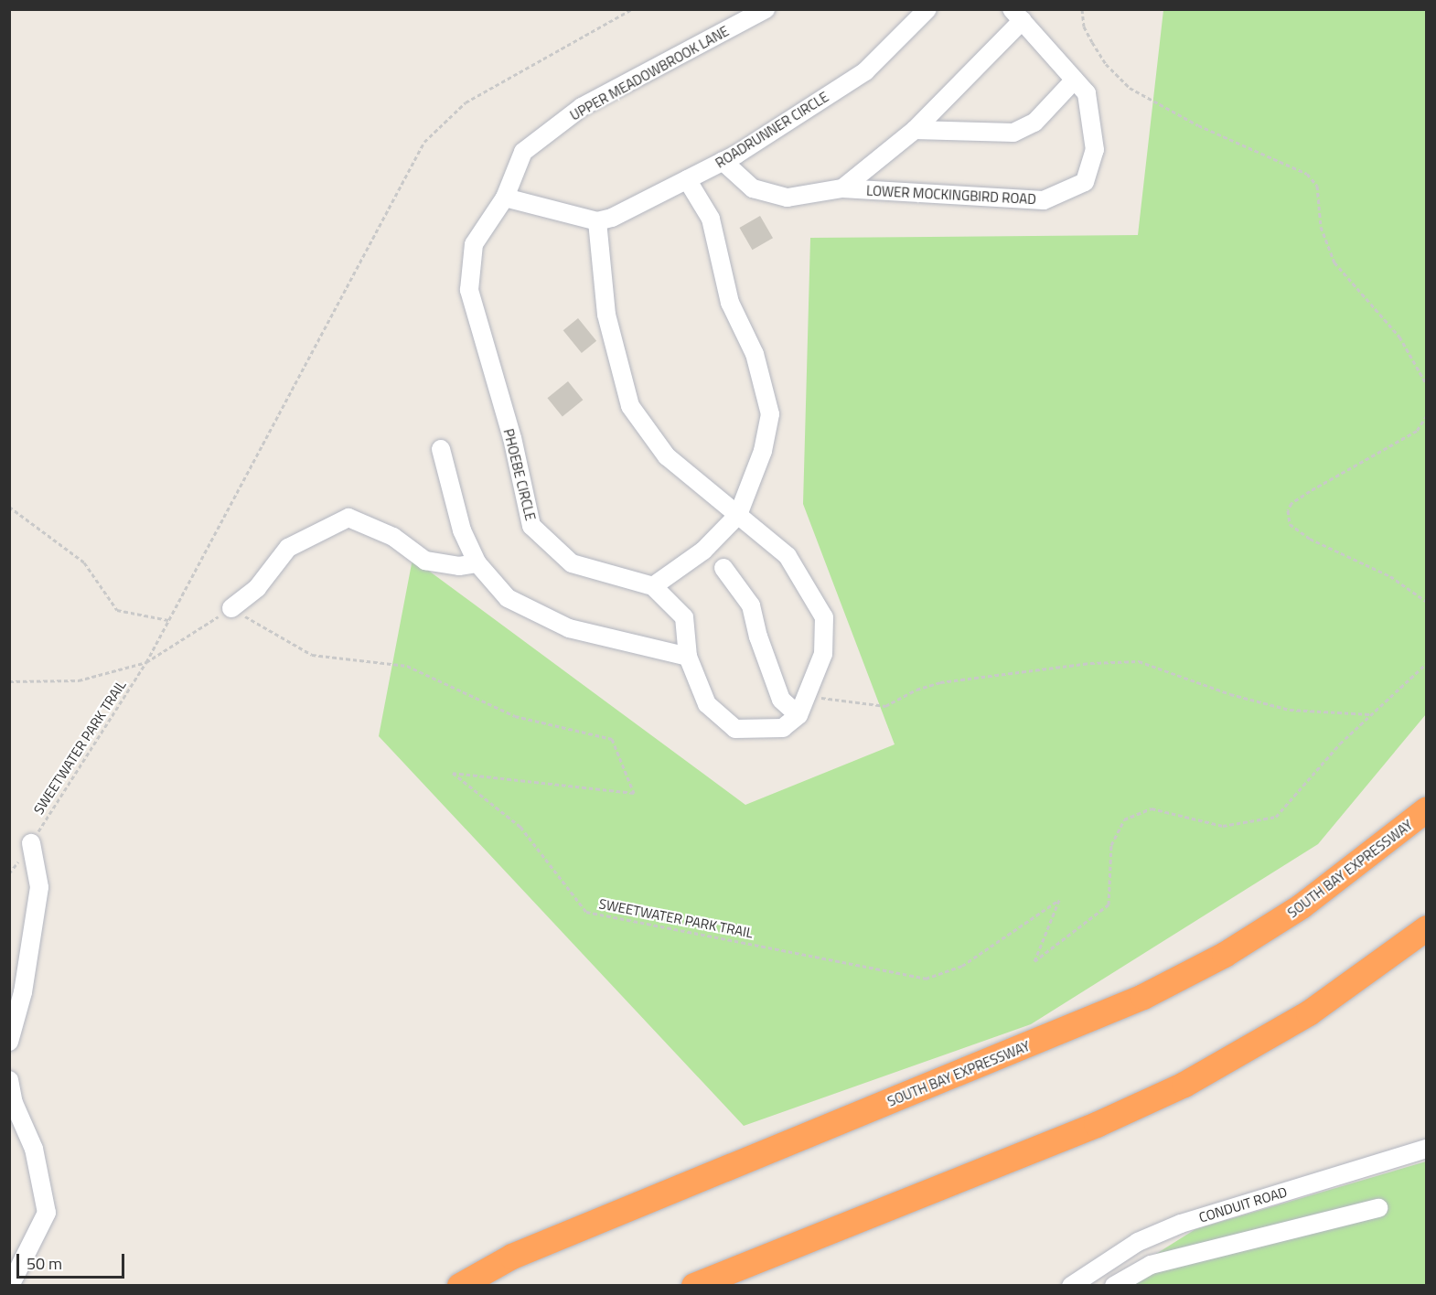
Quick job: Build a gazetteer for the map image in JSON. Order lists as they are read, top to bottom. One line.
{"streets":{"highway":["SOUTH BAY EXPRESSWAY"],"street":["UPPER MEADOWBROOK LANE","ROADRUNNER CIRCLE","LOWER MOCKINGBIRD ROAD","PHOEBE CIRCLE","CONDUIT ROAD"],"path":["SWEETWATER PARK TRAIL"]},"crossings":[["UPPER MEADOWBROOK LANE","PHOEBE CIRCLE"],["ROADRUNNER CIRCLE","LOWER MOCKINGBIRD ROAD"]],"scale_bar":"50 m"}
